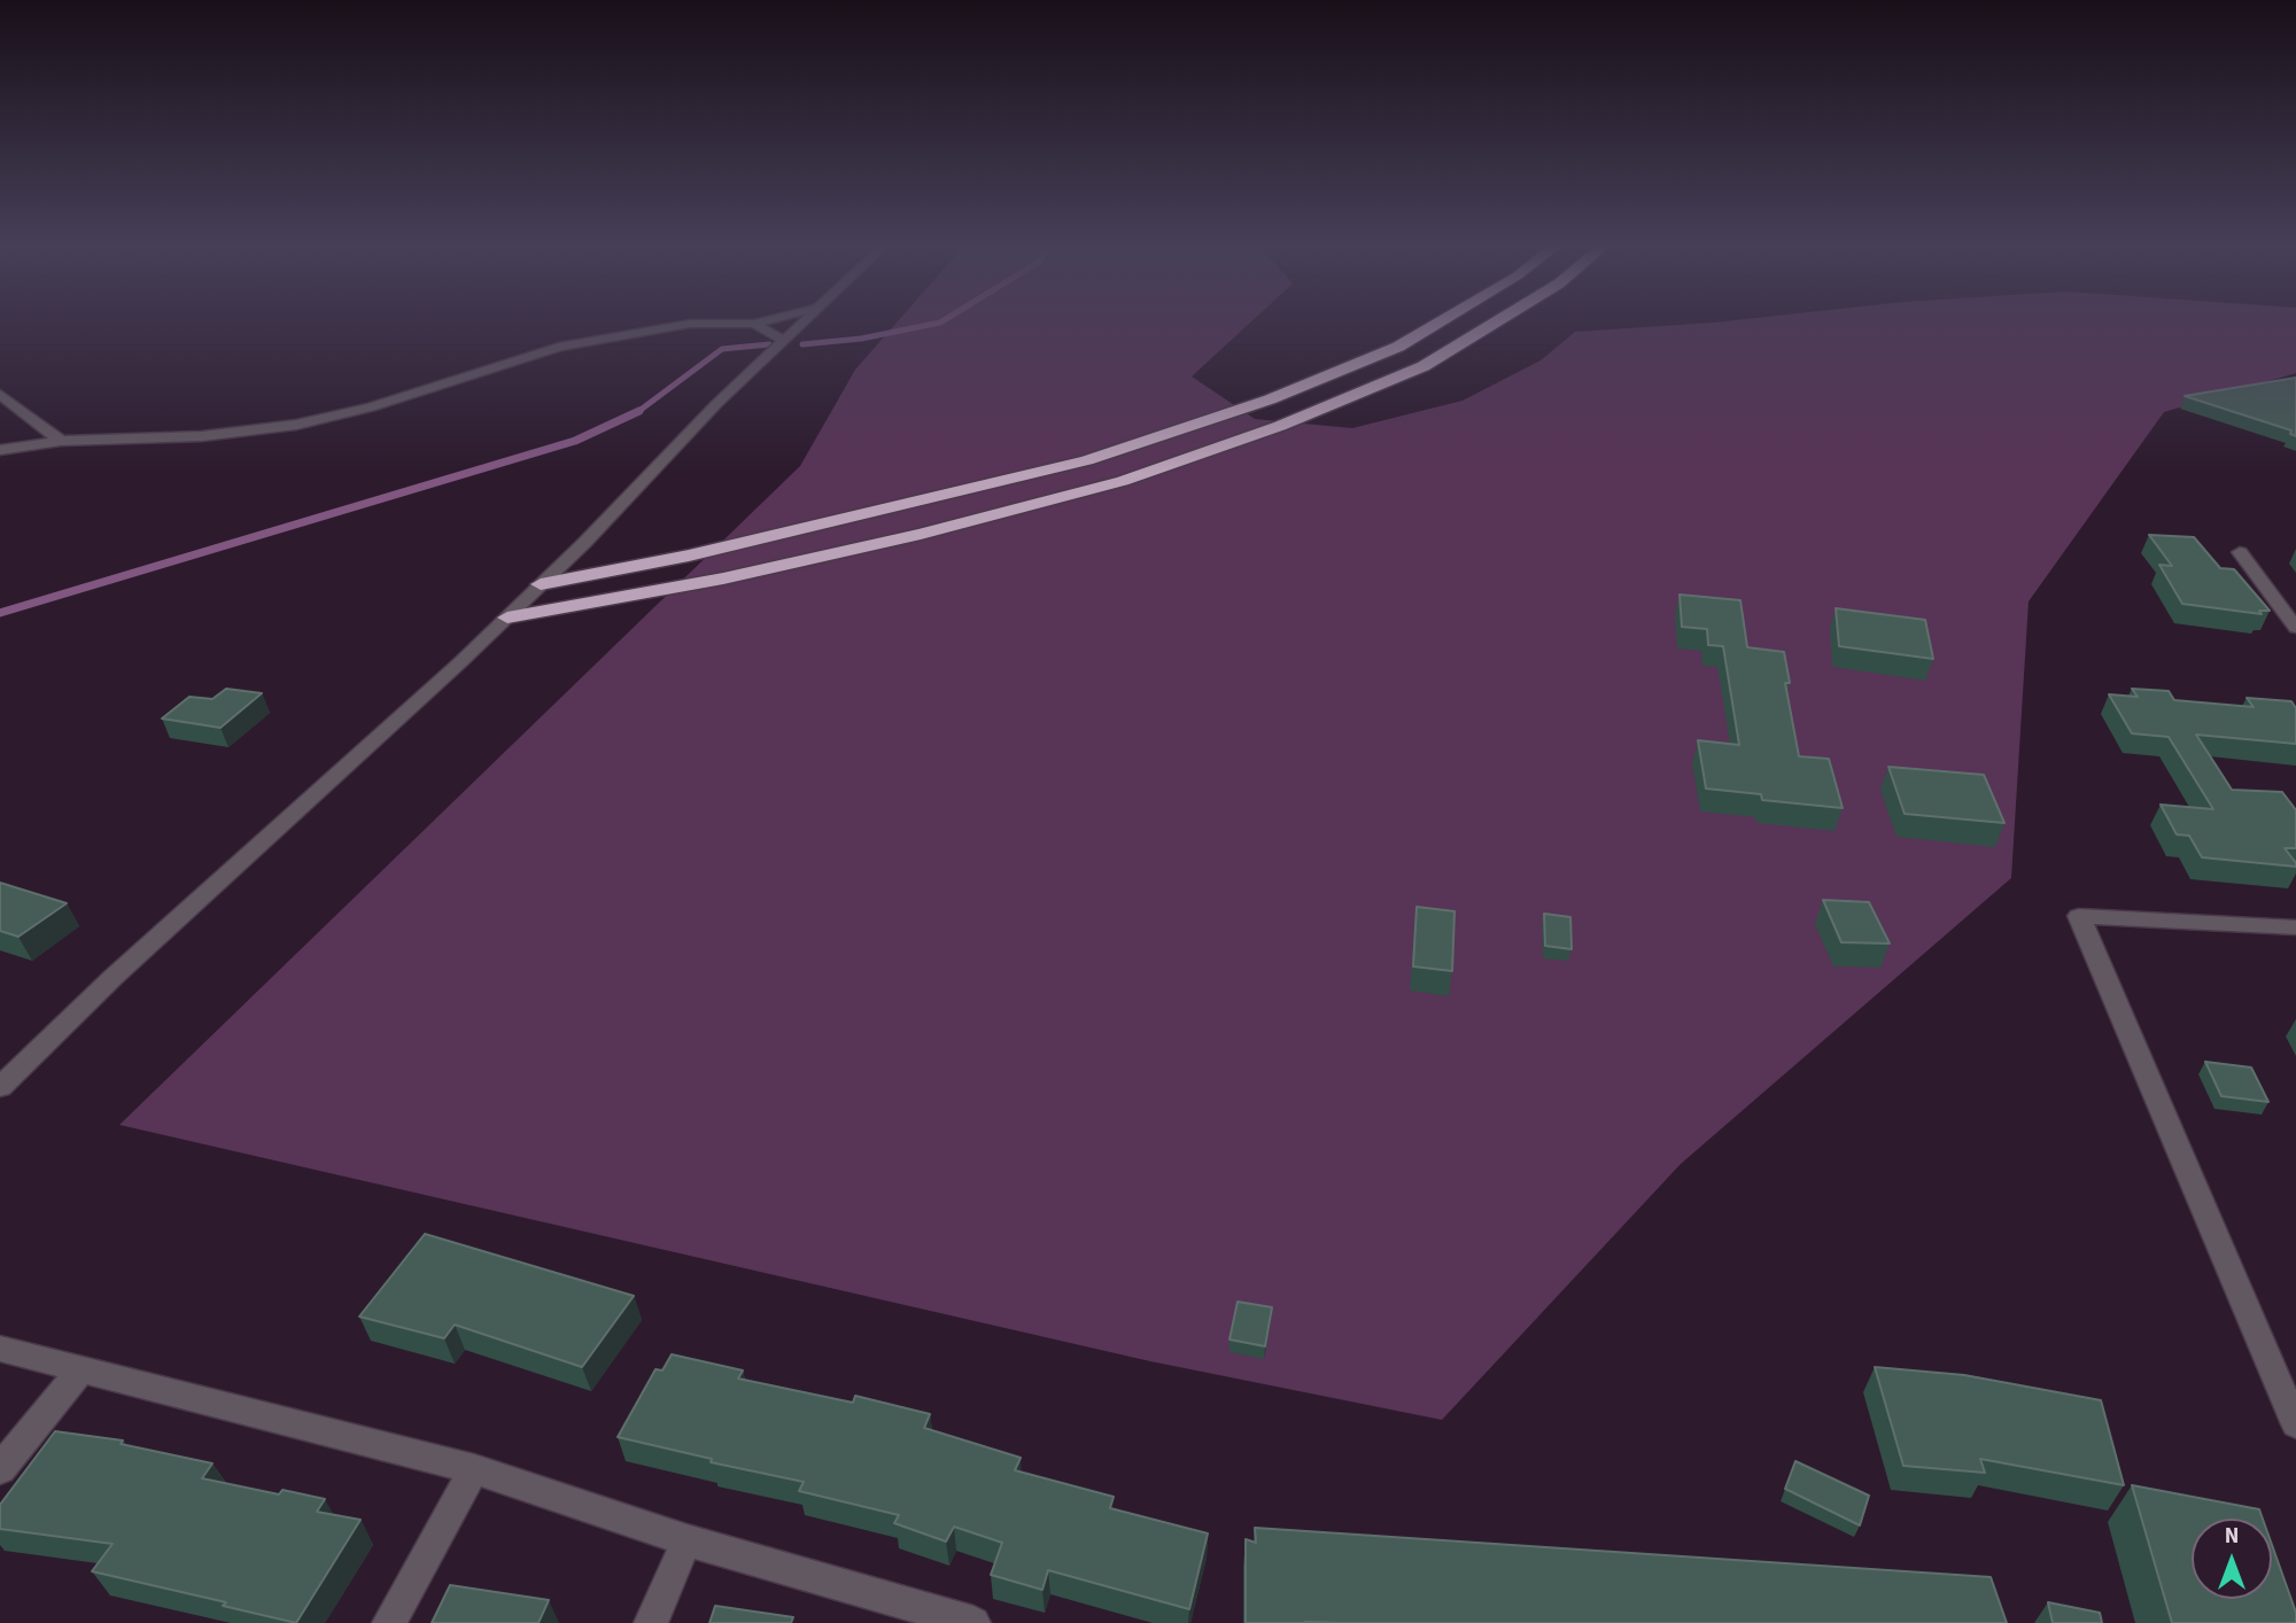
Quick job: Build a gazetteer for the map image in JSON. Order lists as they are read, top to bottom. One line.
{"north":"top"}
